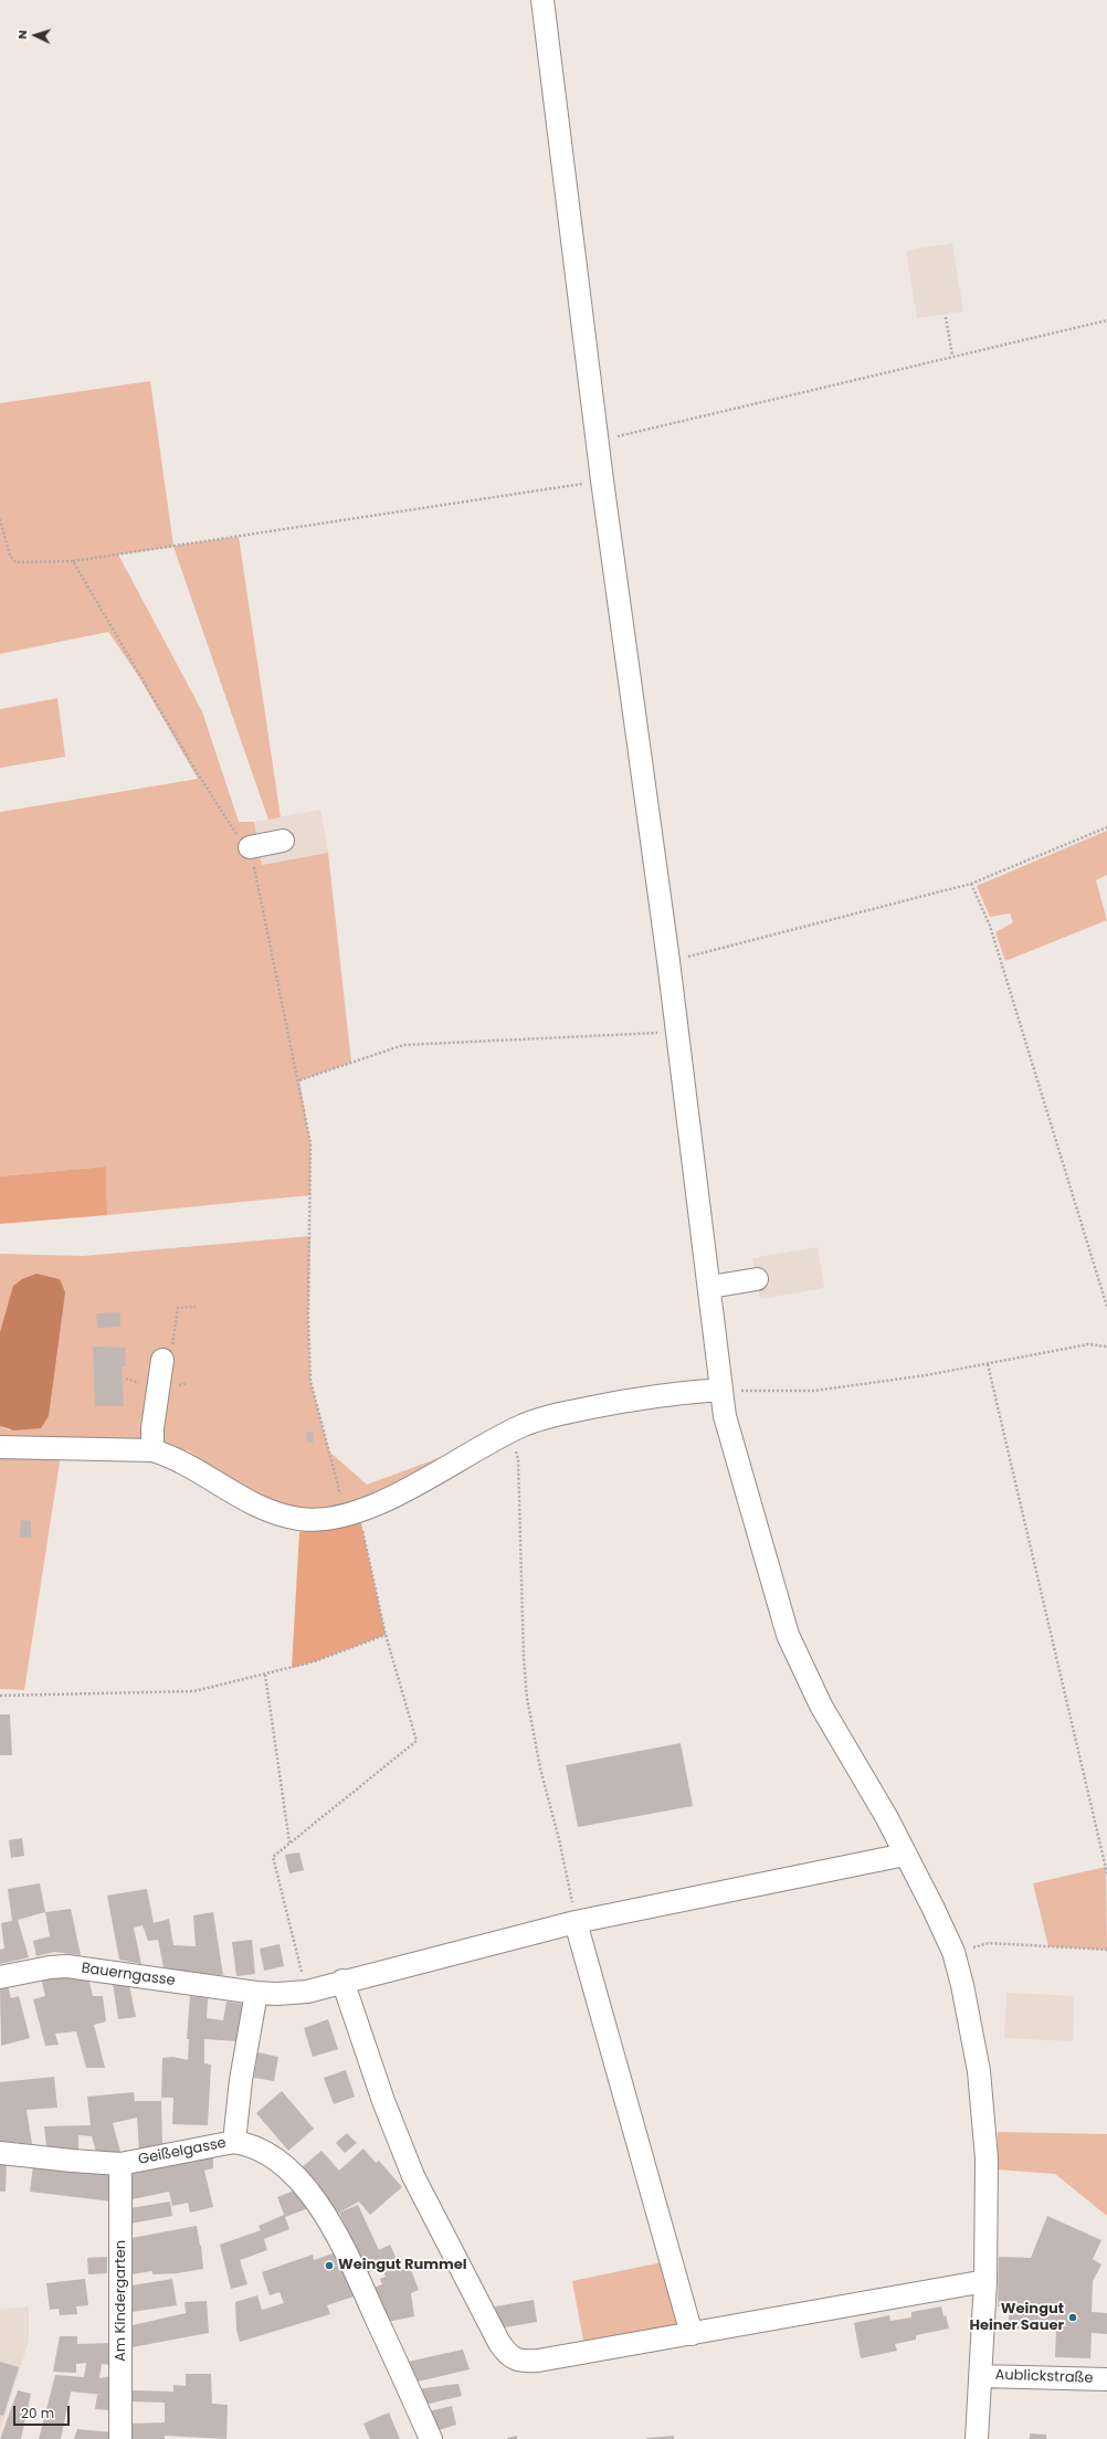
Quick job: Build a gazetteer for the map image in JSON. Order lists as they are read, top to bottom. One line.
{"streets":{"street":["Bauerngasse","Geißelgasse","Am Kindergarten","Aublickstraße"]},"crossings":[["Geißelgasse","Am Kindergarten"]],"places":["Weingut Rummel","Weingut Heiner Sauer"],"scale_bar":"20 m","north":"left"}
